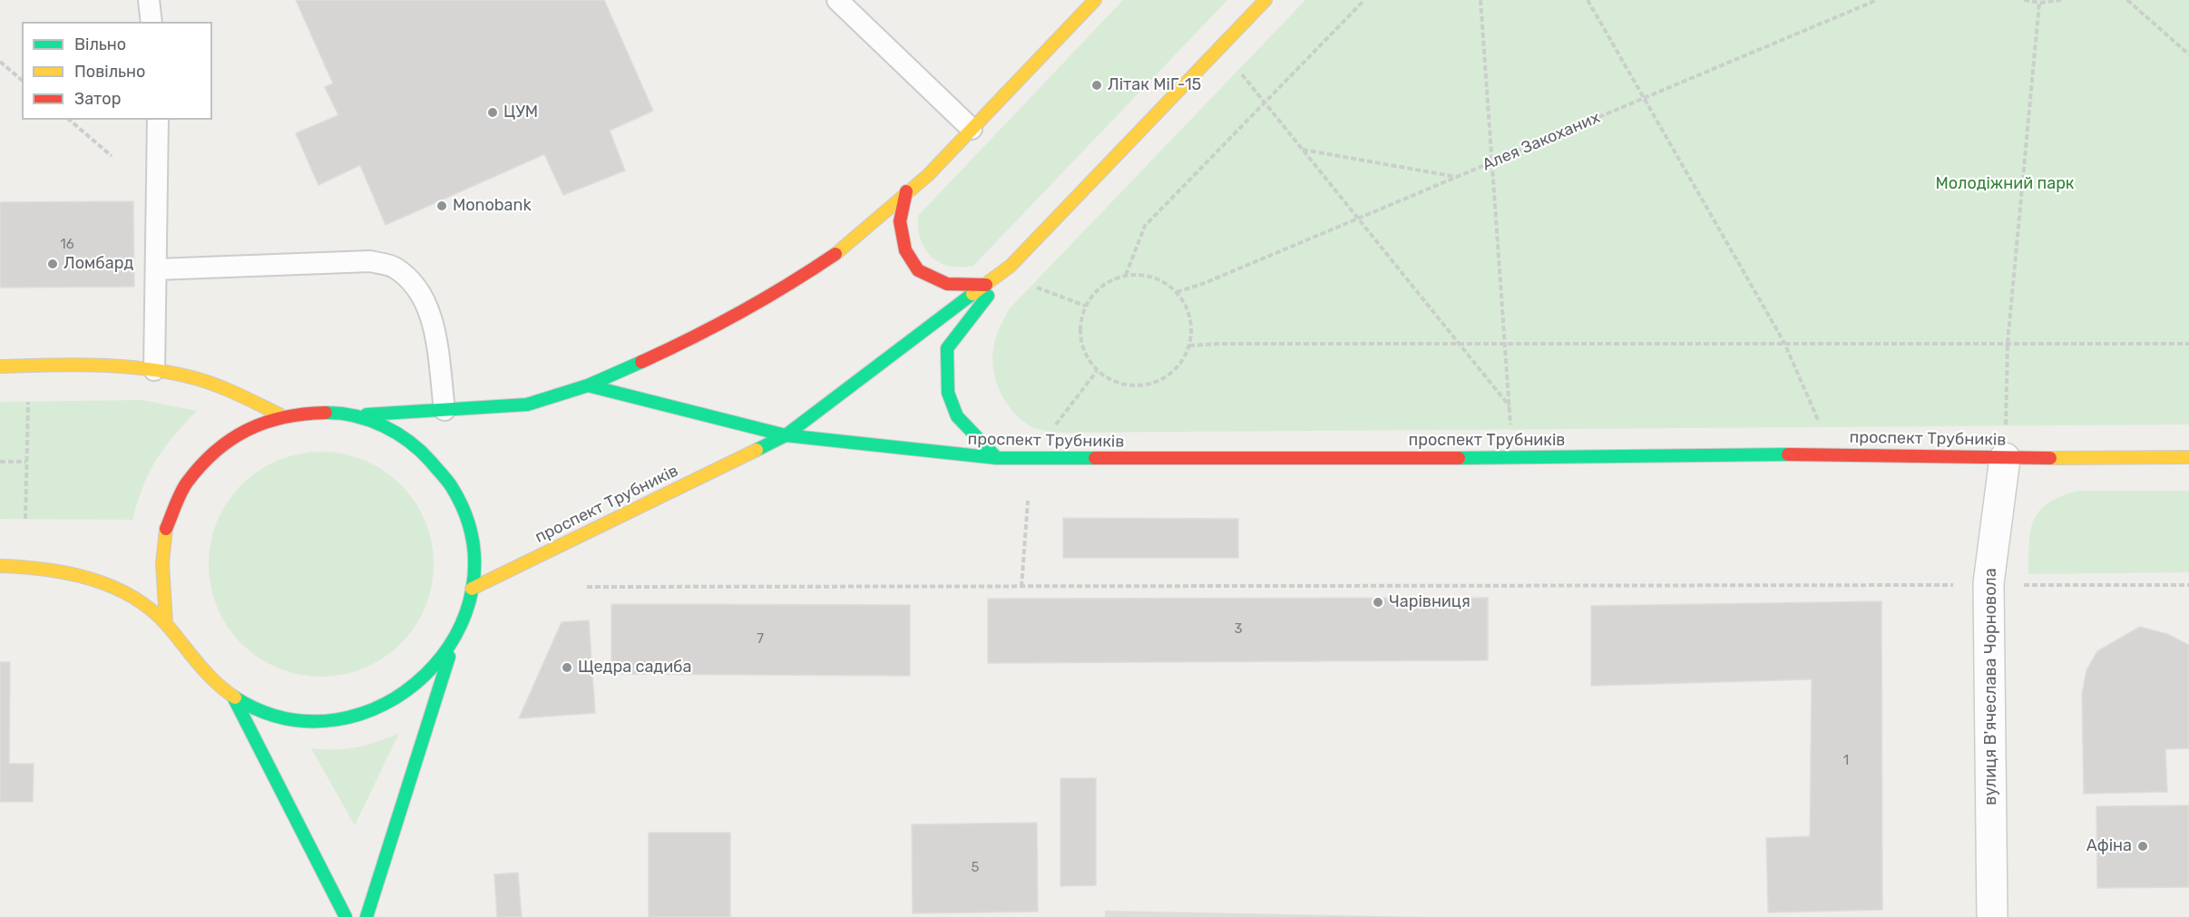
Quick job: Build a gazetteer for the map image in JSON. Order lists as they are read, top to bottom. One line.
{"streets":{"main road":["проспект Трубників"],"street":["вулиця В'ячеслава Чорновола"],"path":["Алея Закоханих"]},"crossings":[["проспект Трубників","вулиця В'ячеслава Чорновола"]],"parks":["Молодіжний парк"],"places":["Літак МіГ-15","ЦУМ","Monobank","Ломбард","Чарівниця","Щедра садиба","Афіна"],"house_numbers":["16","3","7","1","5"],"legend":["Вільно","Повільно","Затор"]}
